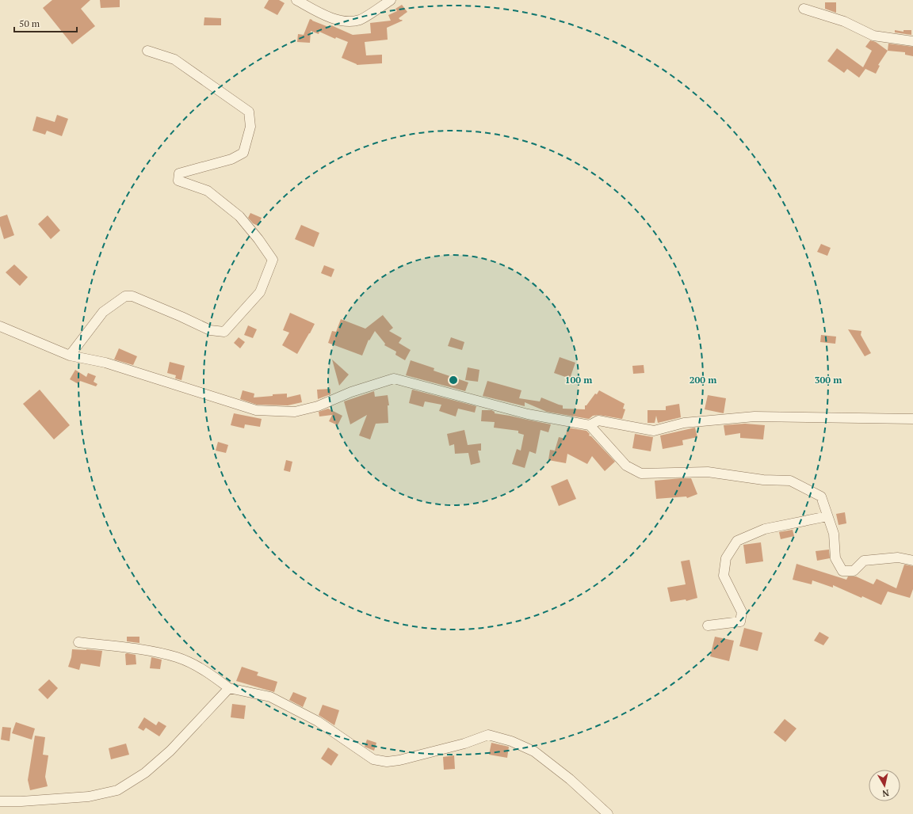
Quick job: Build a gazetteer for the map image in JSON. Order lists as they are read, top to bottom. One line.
{"scale_bar":"50 m","north":"bottom","rings":["100 m","200 m","300 m"]}
